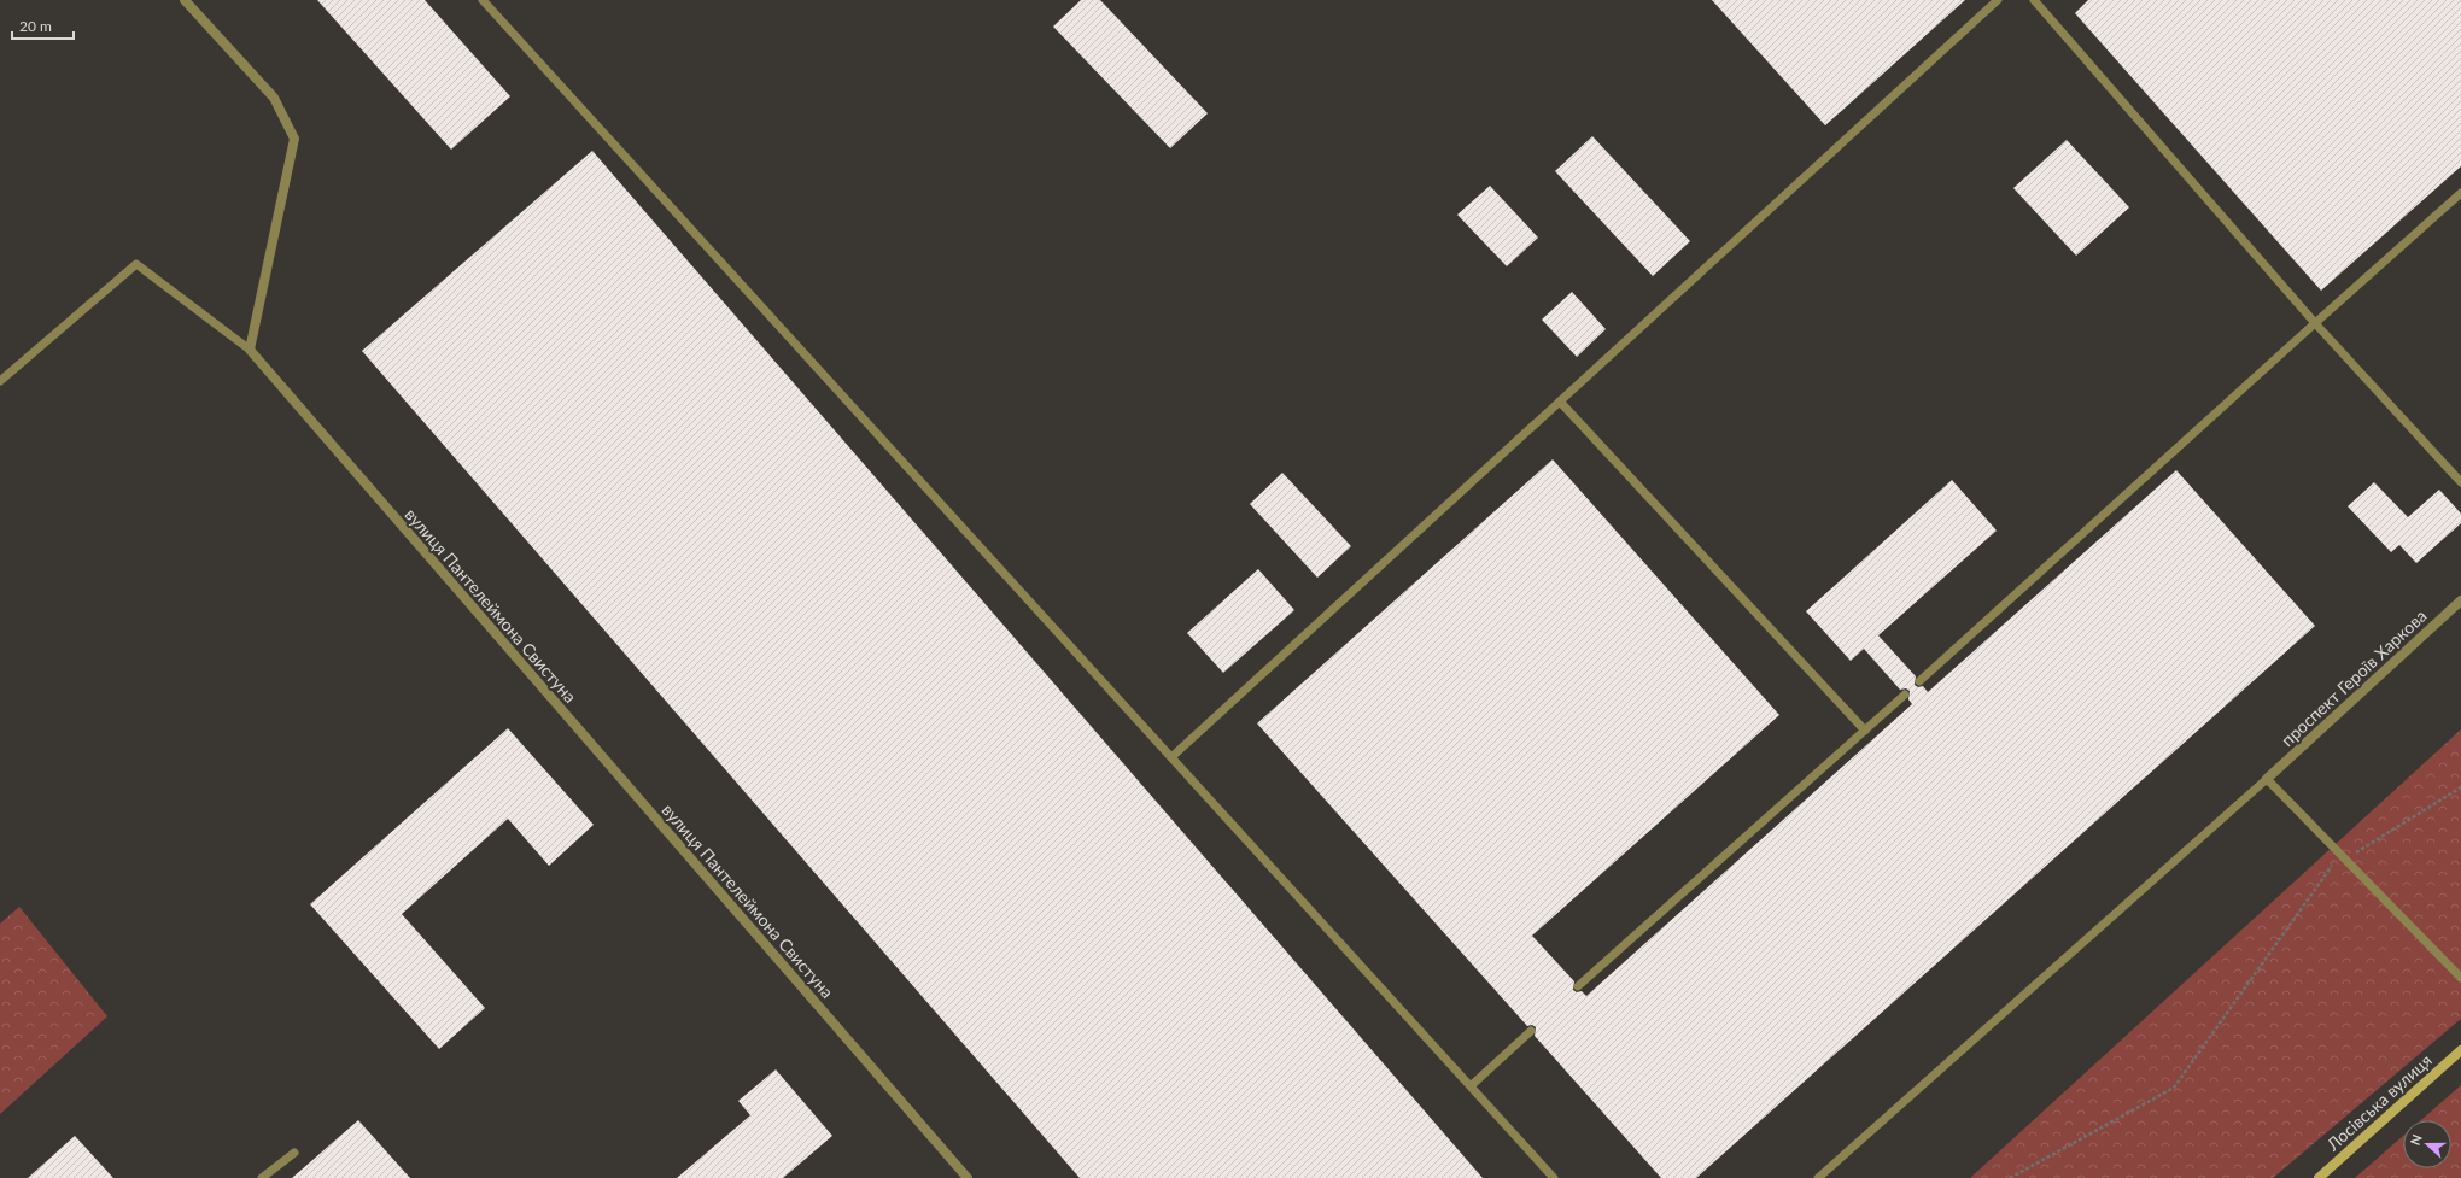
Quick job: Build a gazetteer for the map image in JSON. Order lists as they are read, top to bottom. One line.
{"streets":{"main road":["Лосівська вулиця"],"street":["вулиця Пантелеймона Свистуна","проспект Героїв Харкова"]},"scale_bar":"20 m","north":"left"}
